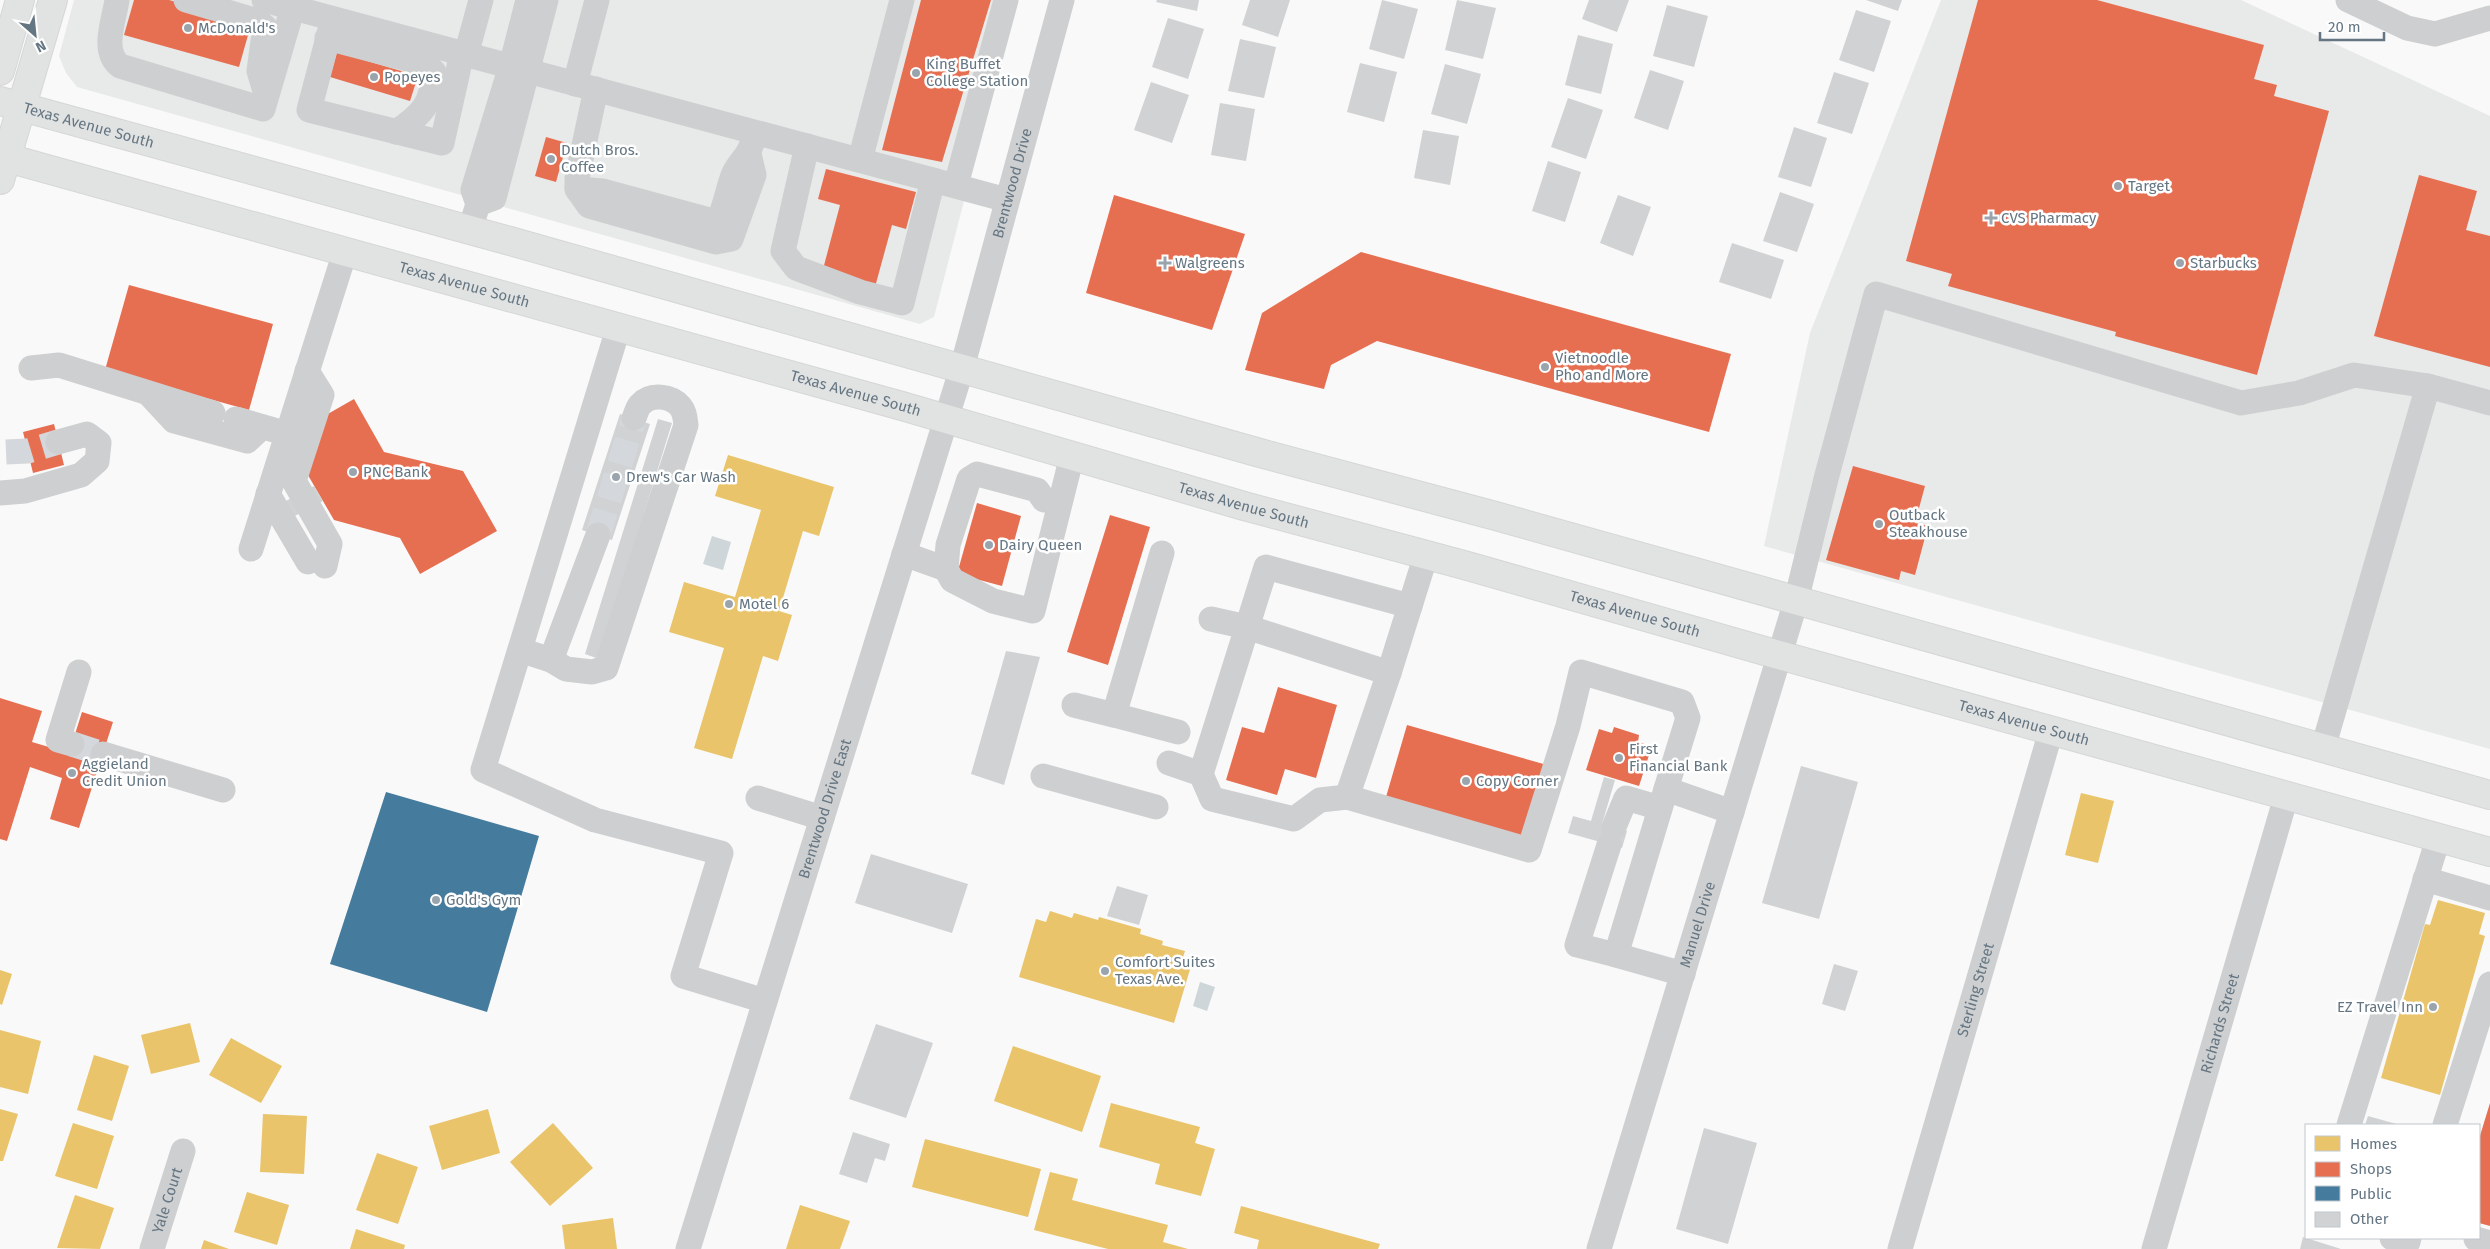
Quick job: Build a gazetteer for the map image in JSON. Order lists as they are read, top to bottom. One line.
{"streets":{"main road":["Texas Avenue South"],"street":["Brentwood Drive","Brentwood Drive East","Manuel Drive","Sterling Street","Richards Street","Yale Court"]},"crossings":[["Texas Avenue South","Brentwood Drive"],["Texas Avenue South","Brentwood Drive East"],["Texas Avenue South","Manuel Drive"],["Texas Avenue South","Sterling Street"],["Texas Avenue South","Richards Street"],["Brentwood Drive","Brentwood Drive East"]],"places":{"other":["McDonald's","King Buffet College Station","Popeyes","Dutch Bros. Coffee","Target","Starbucks","Vietnoodle Pho and More","PNC Bank","Drew's Car Wash","Outback Steakhouse","Dairy Queen","Motel 6","First Financial Bank","Aggieland Credit Union","Copy Corner","Gold's Gym","Comfort Suites Texas Ave.","EZ Travel Inn"],"health":["CVS Pharmacy","Walgreens"]},"legend":["Homes","Shops","Public","Other"],"scale_bar":"20 m","north":"bottom right"}
